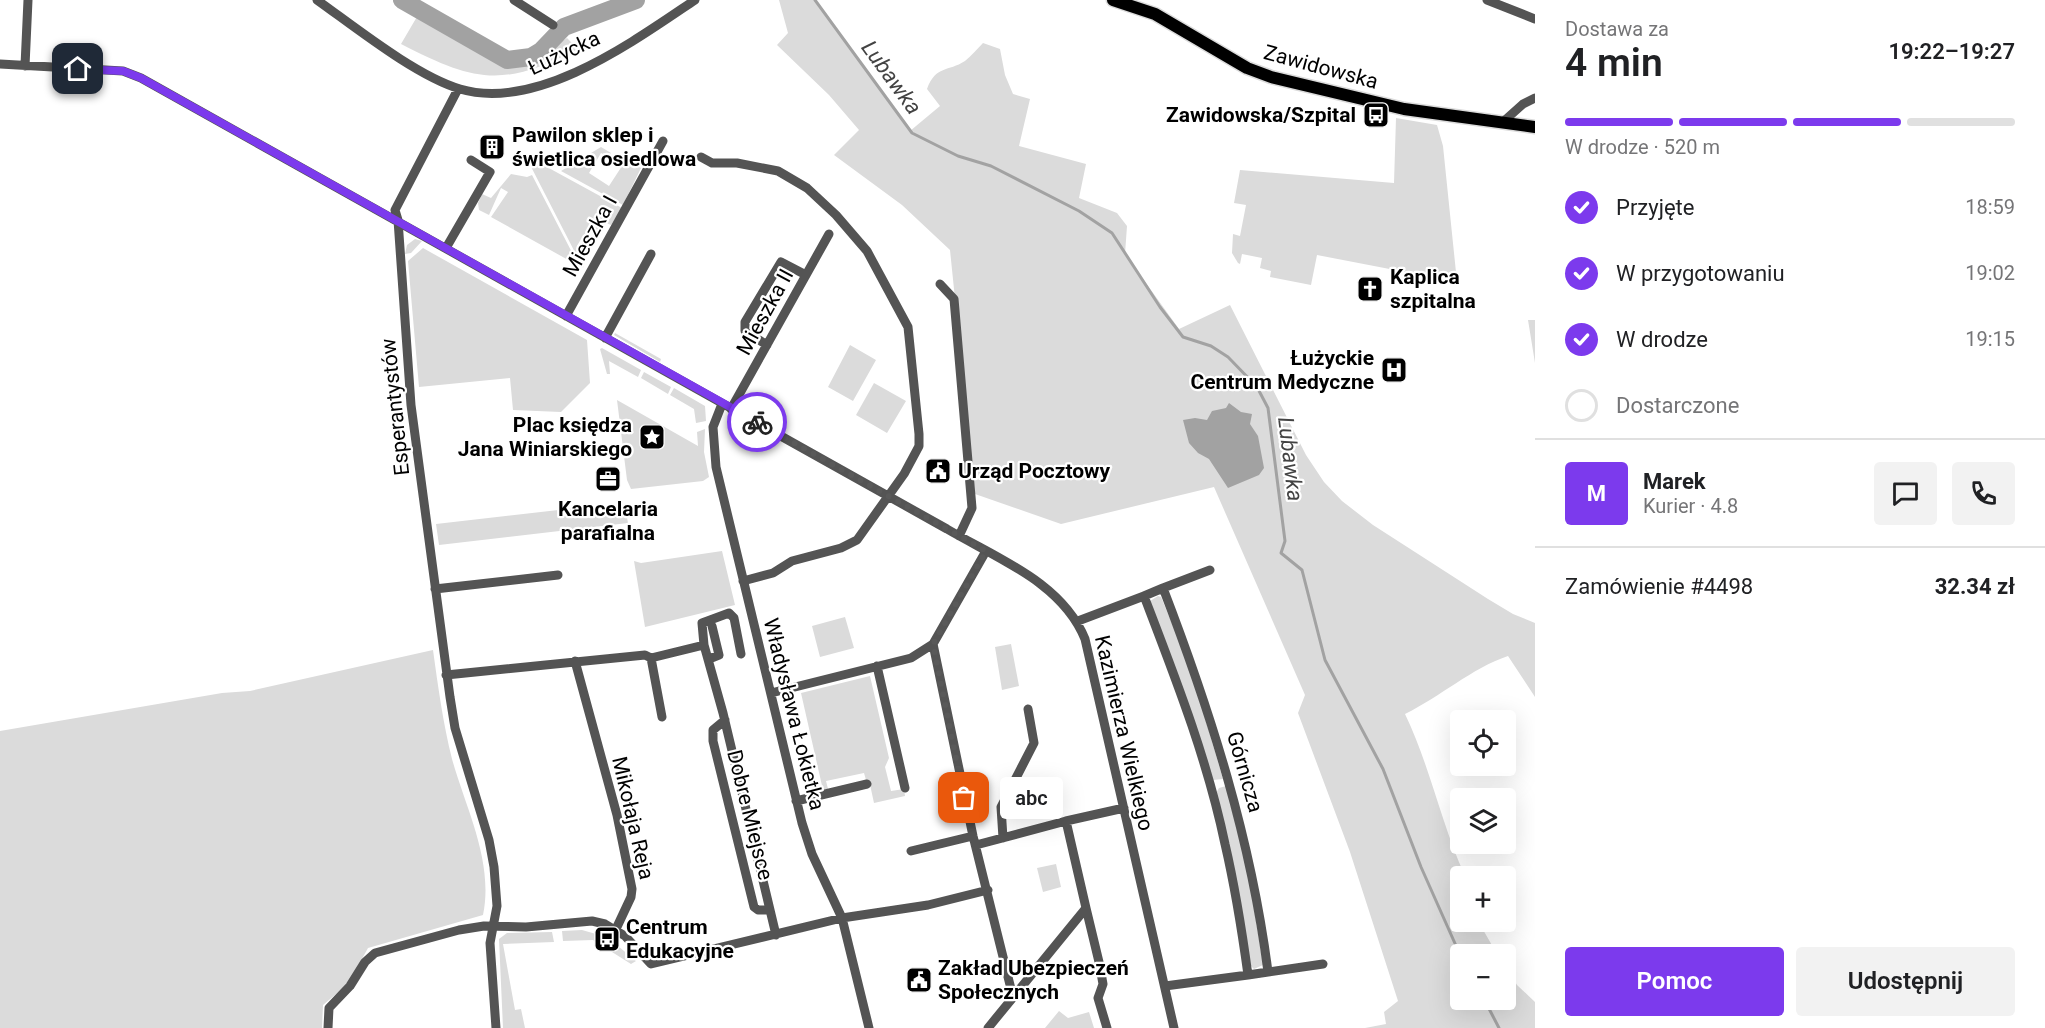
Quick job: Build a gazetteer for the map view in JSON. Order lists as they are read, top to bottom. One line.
{"streets":{"main road":["Zawidowska"],"street":["Łużycka","Mieszka I","Mieszka II","Esperantystów","Władysława Łokietka","Kazimierza Wielkiego","Górnicza","Dobre Miejsce","Mikołaja Reja"]},"crossings":[["Łużycka","Esperantystów"],["Mieszka I","Kazimierza Wielkiego"],["Mieszka II","Kazimierza Wielkiego"],["Esperantystów","Kazimierza Wielkiego"],["Władysława Łokietka","Kazimierza Wielkiego"]],"water":["Lubawka"],"places":{"bus stop":["Zawidowska/Szpital","Centrum Edukacyjne"],"building":["Pawilon sklep i świetlica osiedlowa"],"church":["Kaplica szpitalna"],"hospital":["Łużyckie Centrum Medyczne"],"place":["Plac księdza Jana Winiarskiego"],"public building":["Urząd Pocztowy","Zakład Ubezpieczeń Społecznych"],"office":["Kancelaria parafialna"],"other":["abc"]},"page":{"heading":["4 min","Dostawa za","19:22–19:27"],"panel":["Marek","Kurier · 4.8","Zamówienie #4498","32.34 zł"],"bar":"W drodze · 520 m","list":[["Przyjęte","18:59"],["W przygotowaniu","19:02"],["W drodze","19:15"],"Dostarczone"],"round":"M","map_buttons":["+","−"],"bubble":"abc","buttons":["Pomoc","Udostępnij"]}}
